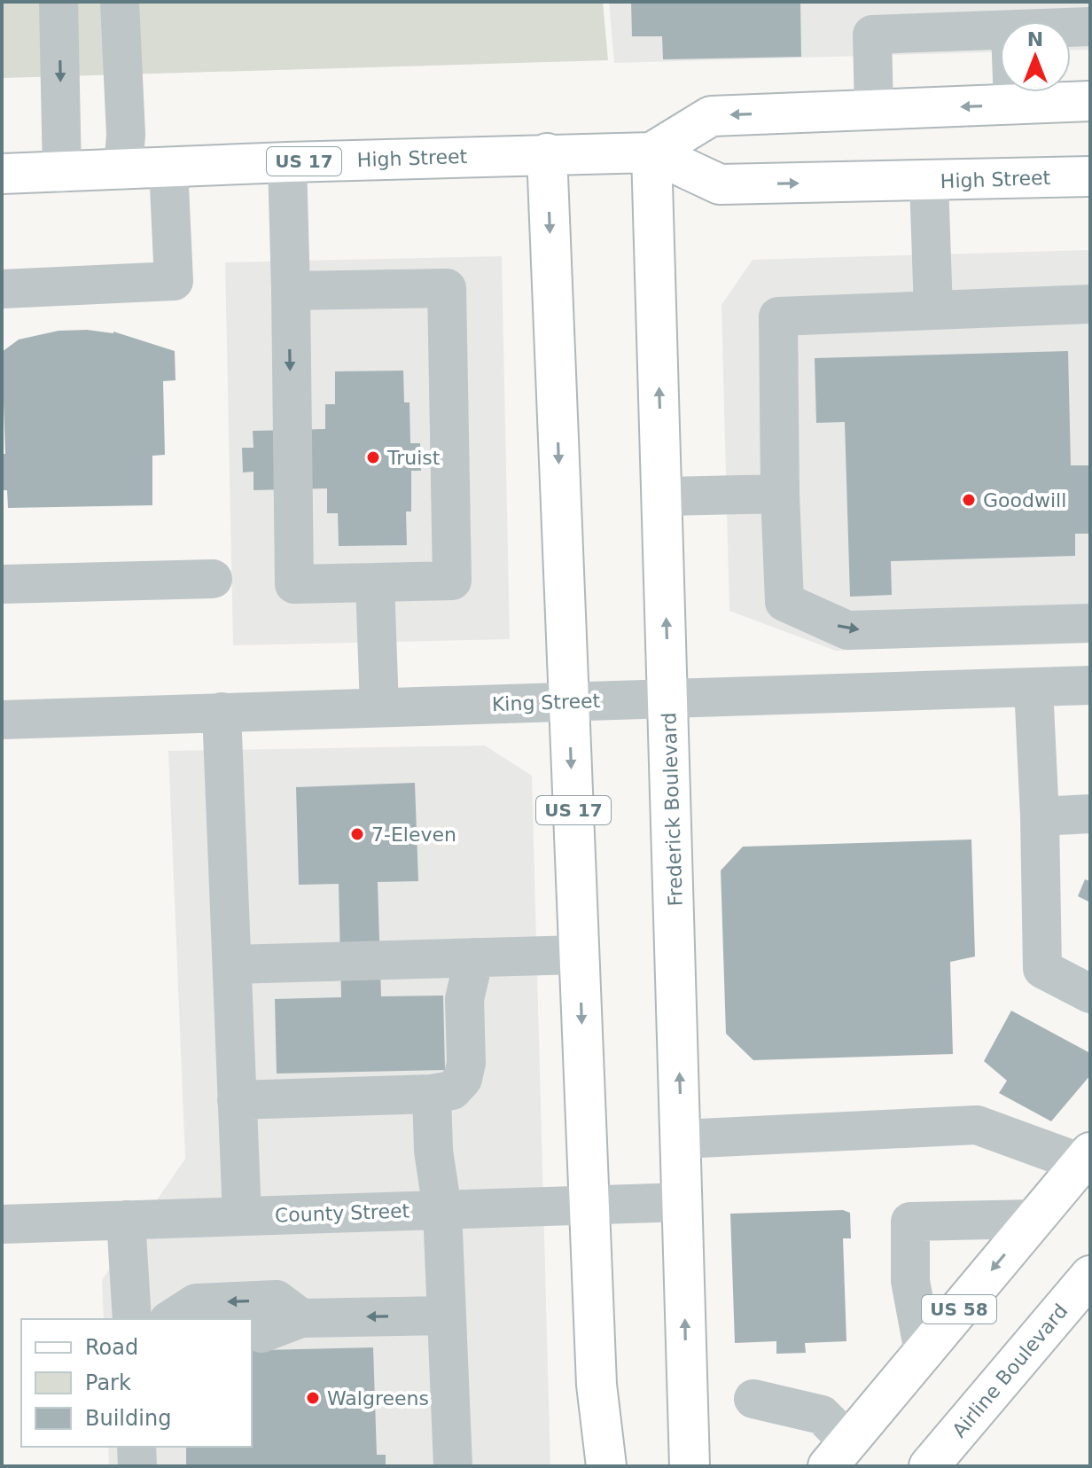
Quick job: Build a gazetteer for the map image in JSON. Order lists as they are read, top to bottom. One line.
{"streets":{"main road":["High Street","US 17","Frederick Boulevard","US 58","Airline Boulevard"],"street":["King Street","County Street"]},"crossings":[["High Street","US 17"],["High Street","Frederick Boulevard"],["US 17","King Street"],["US 17","County Street"],["King Street","Frederick Boulevard"],["Frederick Boulevard","County Street"]],"places":["Truist","Goodwill","7-Eleven","Walgreens"],"legend":["Road","Park","Building"],"north":"top"}
